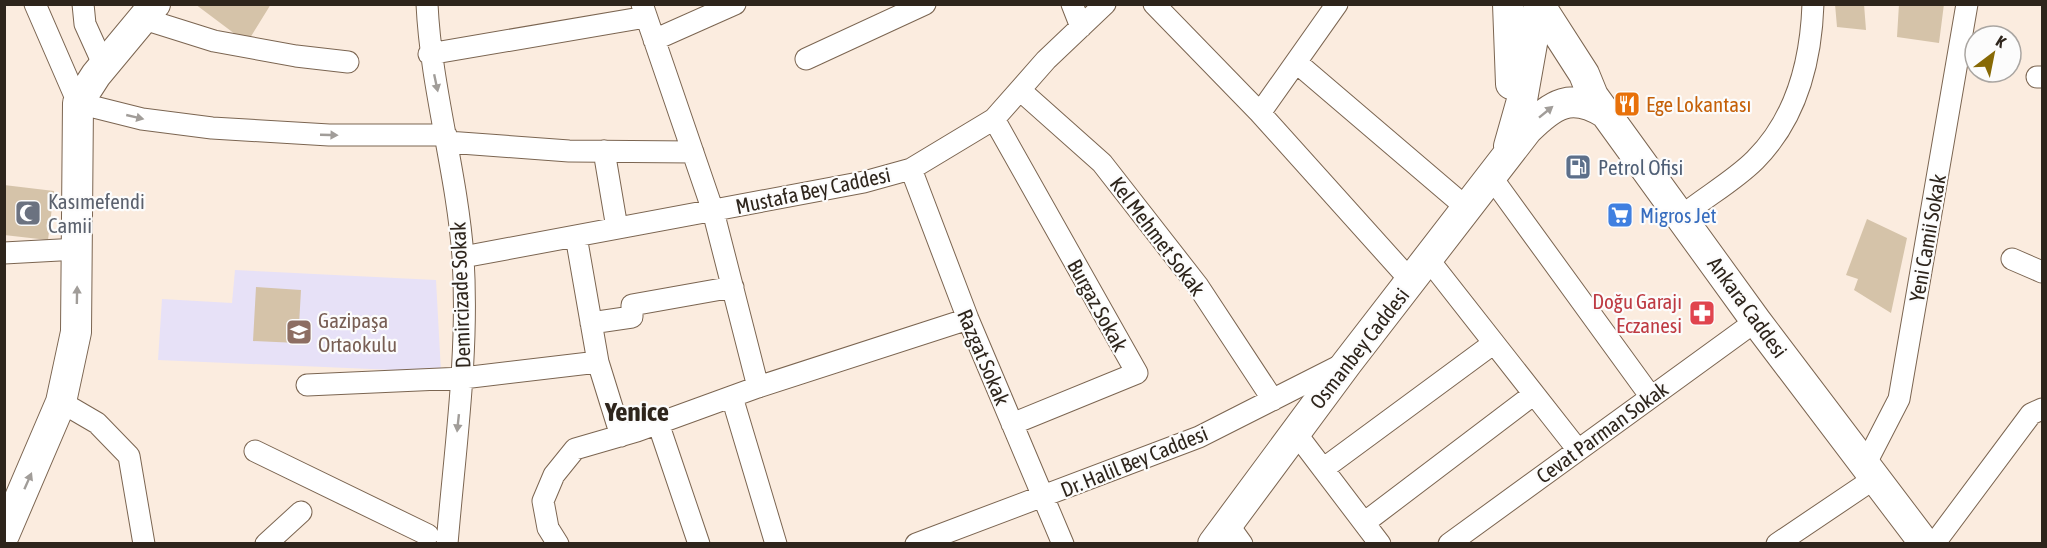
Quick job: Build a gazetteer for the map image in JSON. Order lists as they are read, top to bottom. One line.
{"streets":{"street":["Mustafa Bey Caddesi","Kel Mehmet Sokak","Yeni Camii Sokak","Demircizade Sokak","Burgaz Sokak","Ankara Caddesi","Osmanbey Caddesi","Razgat Sokak","Cevat Parman Sokak","Dr. Halil Bey Caddesi"]},"crossings":[["Mustafa Bey Caddesi","Kel Mehmet Sokak"],["Mustafa Bey Caddesi","Demircizade Sokak"],["Mustafa Bey Caddesi","Burgaz Sokak"],["Mustafa Bey Caddesi","Razgat Sokak"],["Kel Mehmet Sokak","Dr. Halil Bey Caddesi"],["Yeni Camii Sokak","Ankara Caddesi"],["Burgaz Sokak","Razgat Sokak"],["Ankara Caddesi","Osmanbey Caddesi"],["Ankara Caddesi","Cevat Parman Sokak"],["Osmanbey Caddesi","Dr. Halil Bey Caddesi"],["Razgat Sokak","Dr. Halil Bey Caddesi"]],"one_way":["Demircizade Sokak"],"districts":["Yenice"],"places":{"restaurant":["Ege Lokantası"],"fuel station":["Petrol Ofisi"],"mosque":["Kasımefendi Camii"],"supermarket":["Migros Jet"],"pharmacy":["Doğu Garajı Eczanesi"],"school or university":["Gazipaşa Ortaokulu"]},"north":"top right"}
